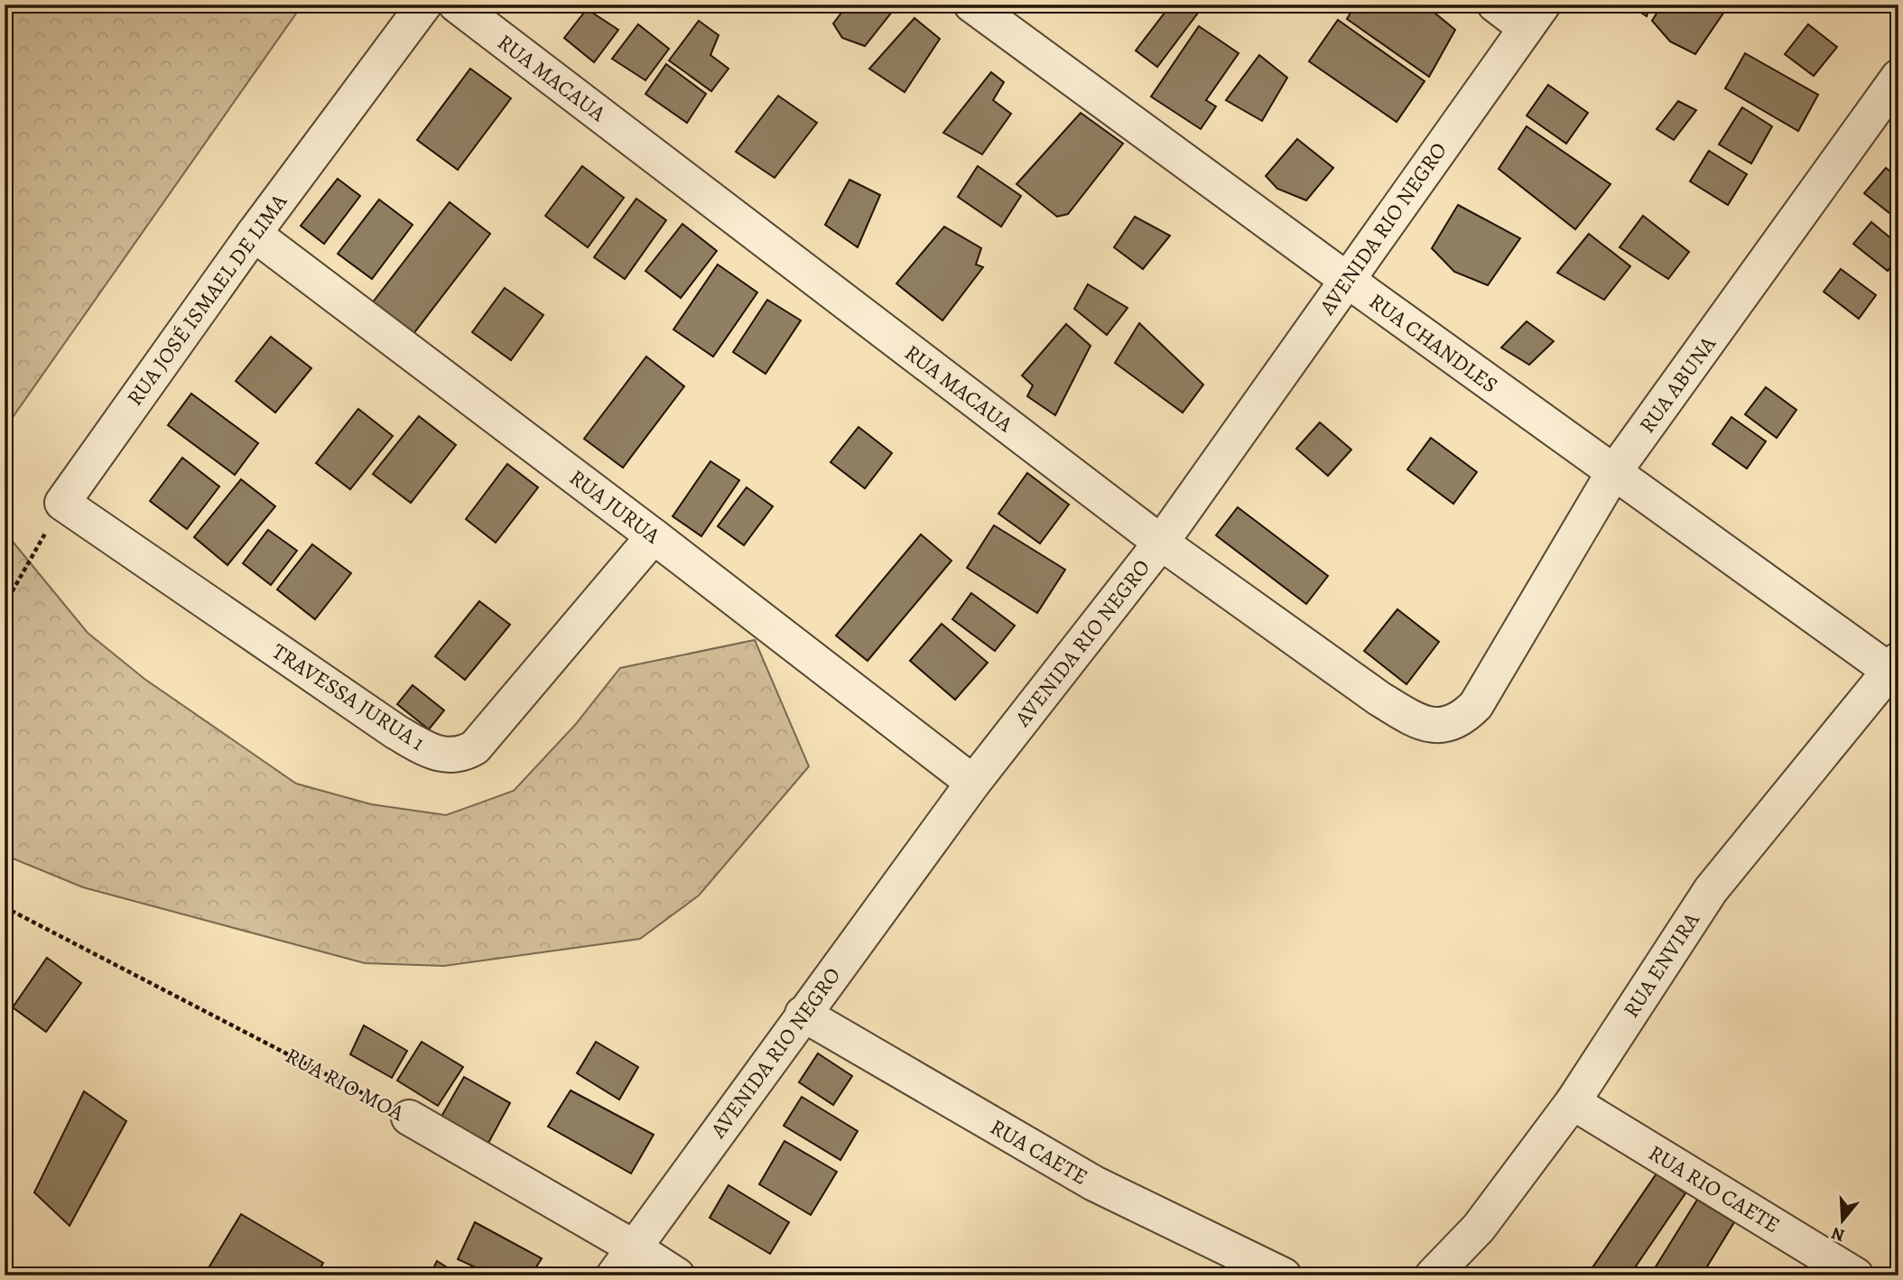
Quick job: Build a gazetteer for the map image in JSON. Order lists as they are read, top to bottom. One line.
{"streets":{"street":["RUA MACAUA","AVENIDA RIO NEGRO","RUA JOSÉ ISMAEL DE LIMA","RUA CHANDLES","RUA ABUNA","RUA JURUA","TRAVESSA JURUA 1","RUA ENVIRA","RUA RIO MOA","RUA CAETE","RUA RIO CAETE"]},"crossings":[["RUA MACAUA","AVENIDA RIO NEGRO"],["RUA MACAUA","RUA ABUNA"],["AVENIDA RIO NEGRO","RUA CHANDLES"],["AVENIDA RIO NEGRO","RUA JURUA"],["AVENIDA RIO NEGRO","RUA RIO MOA"],["AVENIDA RIO NEGRO","RUA CAETE"],["RUA JOSÉ ISMAEL DE LIMA","RUA JURUA"],["RUA JOSÉ ISMAEL DE LIMA","TRAVESSA JURUA 1"],["RUA CHANDLES","RUA ABUNA"],["RUA CHANDLES","RUA ENVIRA"],["RUA JURUA","TRAVESSA JURUA 1"],["RUA ENVIRA","RUA RIO CAETE"]],"north":"bottom"}
